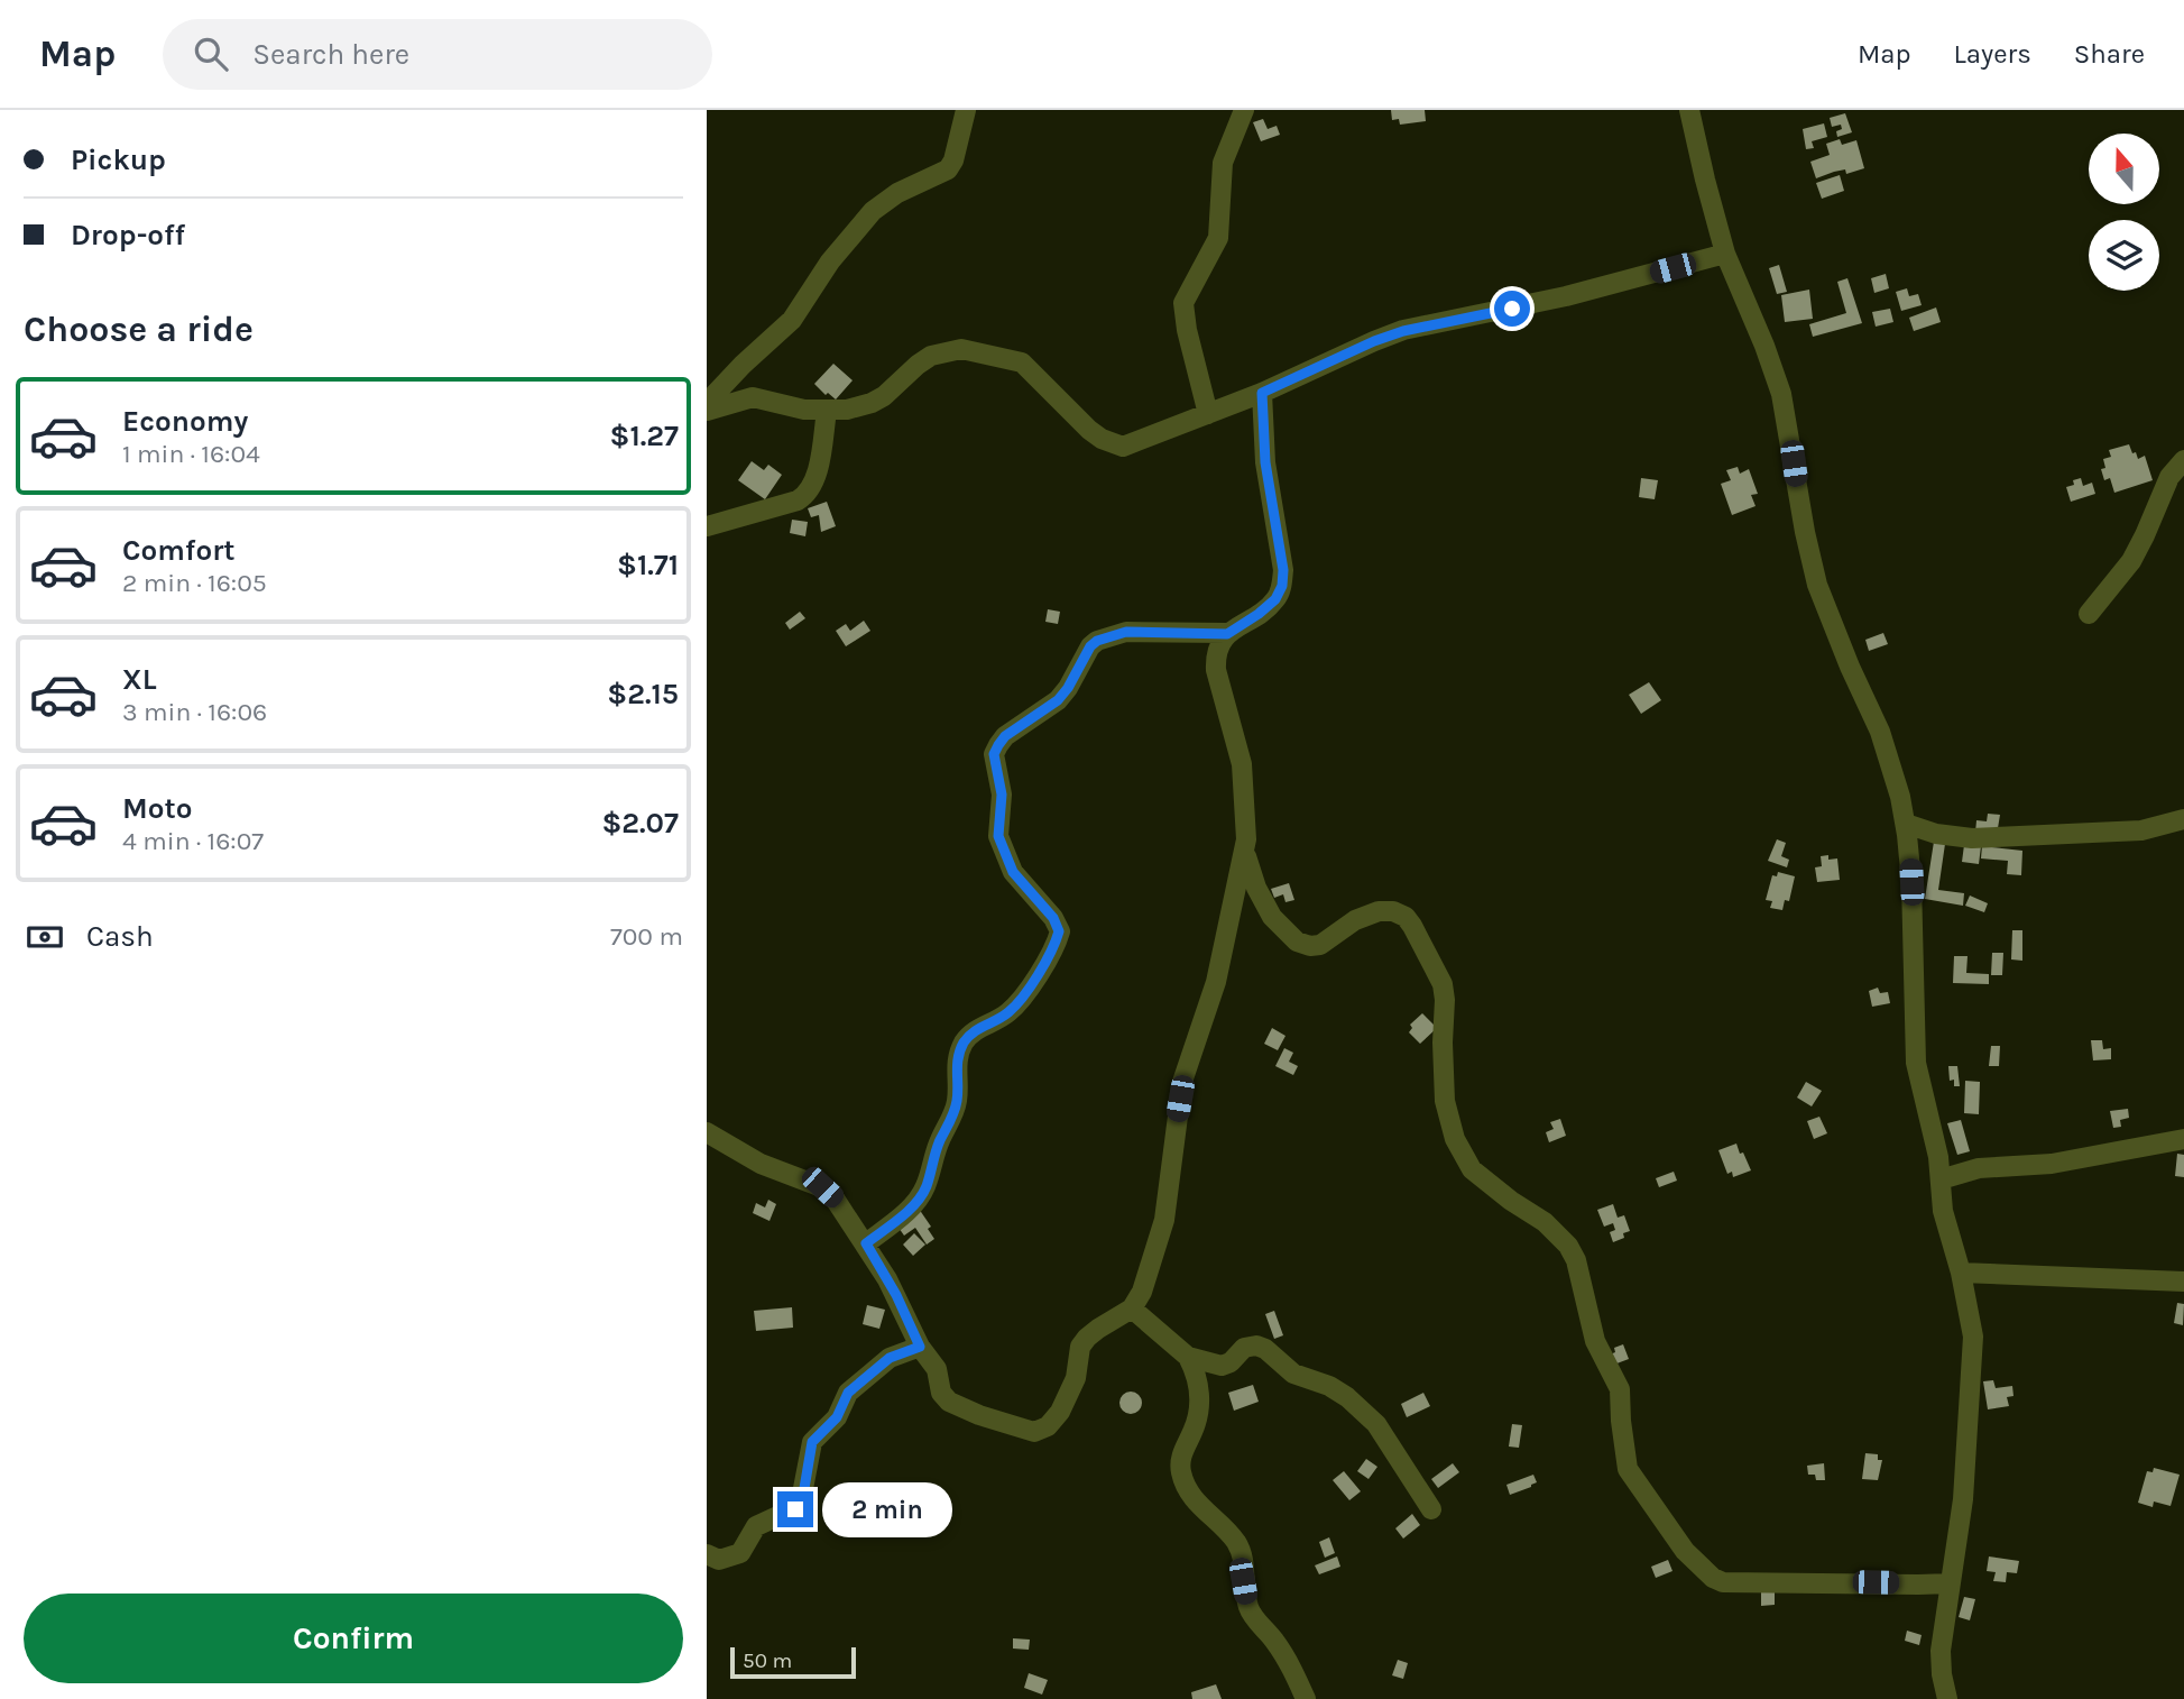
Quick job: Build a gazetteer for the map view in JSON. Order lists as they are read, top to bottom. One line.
{"scale_bar":"50 m","north":"top","page":{"header":"Map","search":"Search here","nav":["Map","Layers","Share"],"banner":["Pickup","Drop-off"],"heading":"Choose a ride","list":[{"name":"Economy","note":"1 min · 16:04","value":"$1.27"},{"name":"Comfort","note":"2 min · 16:05","value":"$1.71"},{"name":"XL","note":"3 min · 16:06","value":"$2.15"},{"name":"Moto","note":"4 min · 16:07","value":"$2.07"}],"pay":["Cash","700 m"],"bubble":"2 min","buttons":"Confirm","scale":"50 m"}}
